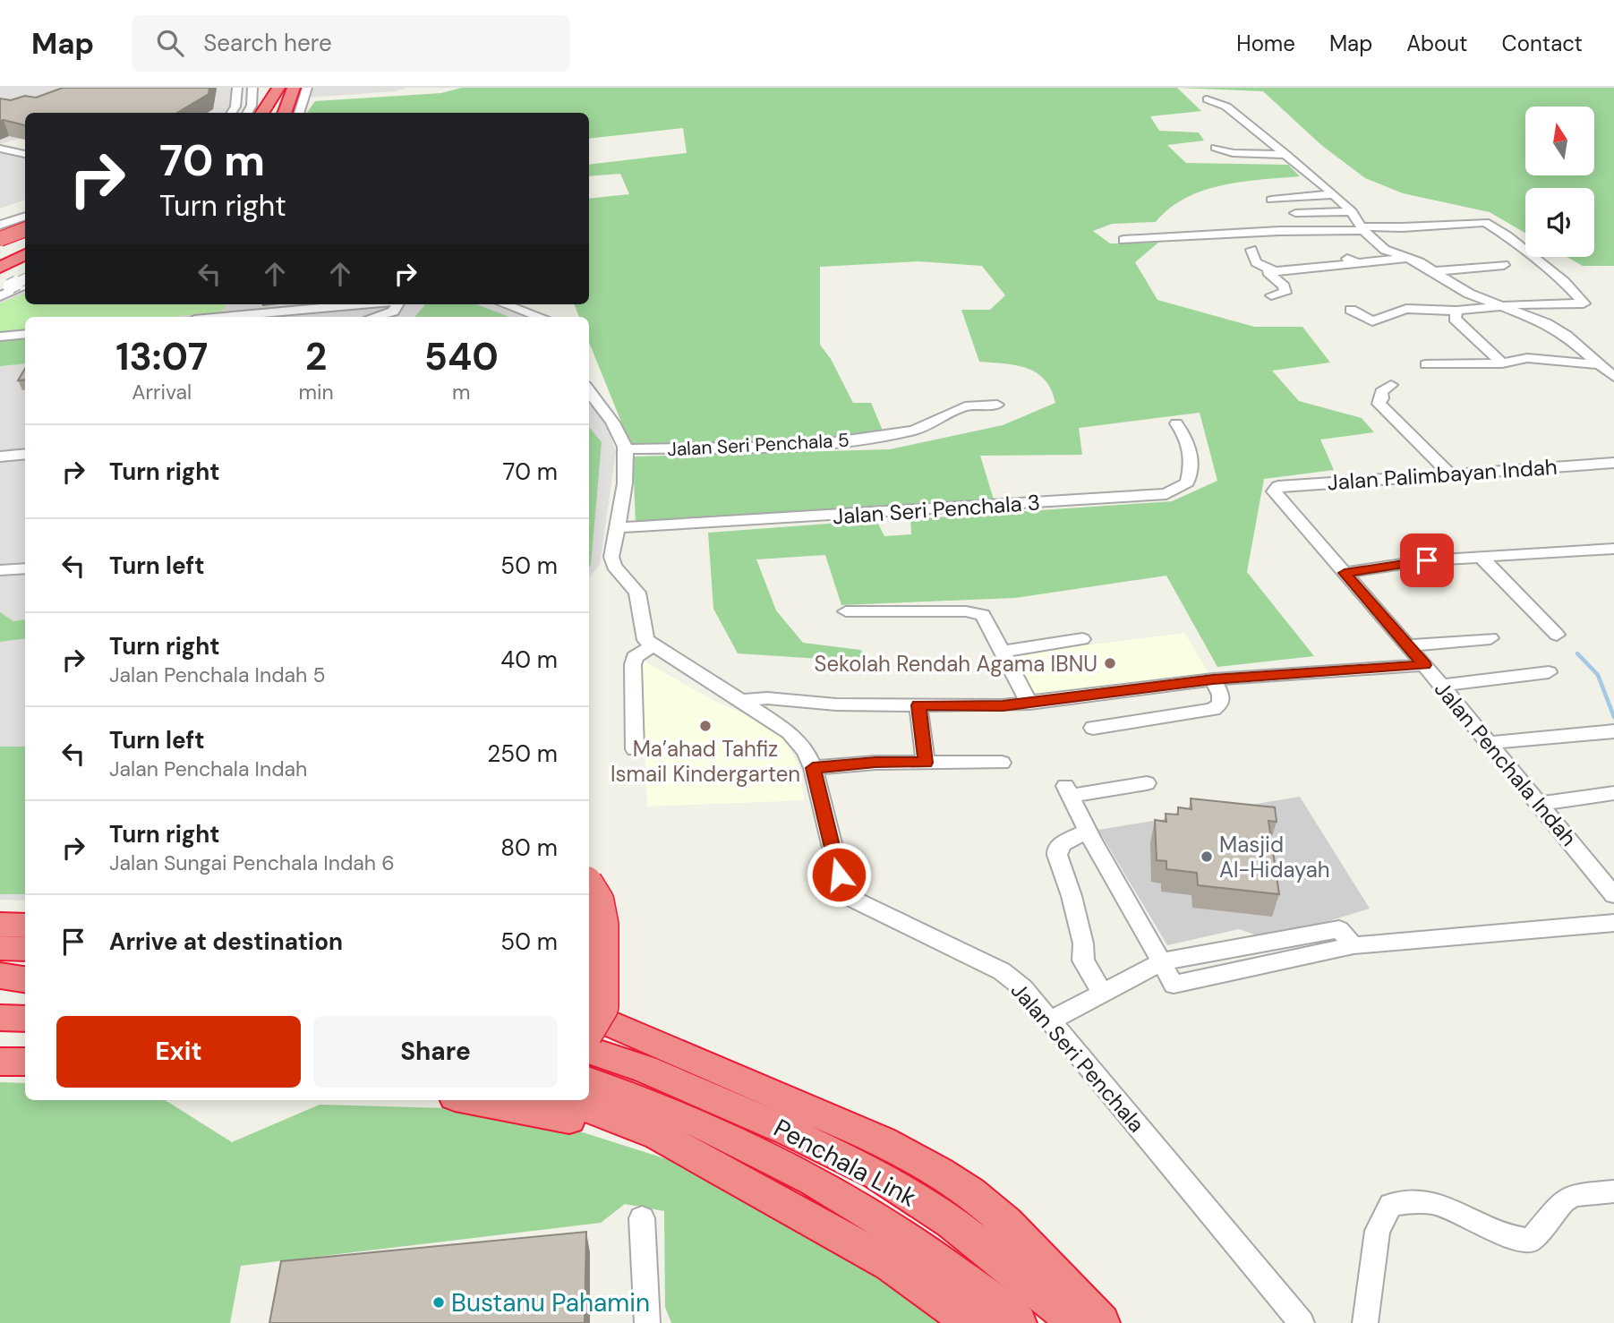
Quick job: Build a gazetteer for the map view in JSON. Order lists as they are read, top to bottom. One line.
{"streets":{"highway":["Penchala Link"],"street":["Jalan Seri Penchala 5","Jalan Palimbayan Indah","Jalan Seri Penchala 3","Jalan Penchala Indah","Jalan Seri Penchala"]},"crossings":[["Jalan Palimbayan Indah","Jalan Penchala Indah"]],"places":["Sekolah Rendah Agama IBNU","Ma’ahad Tahfiz Ismail Kindergarten","Masjid Al-Hidayah","Bustanu Pahamin"],"north":"top","page":{"header":"Map","search":"Search here","nav":["Home","Map","About","Contact"],"turn":["70 m","Turn right"],"eta":["13:07","Arrival","2","min","540","m"],"list":[{"name":"Turn right","value":"70 m"},{"name":"Turn left","value":"50 m"},{"name":"Turn right","note":"Jalan Penchala Indah 5","value":"40 m"},{"name":"Turn left","note":"Jalan Penchala Indah","value":"250 m"},{"name":"Turn right","note":"Jalan Sungai Penchala Indah 6","value":"80 m"},{"name":"Arrive at destination","value":"50 m"}],"buttons":["Exit","Share"]}}
